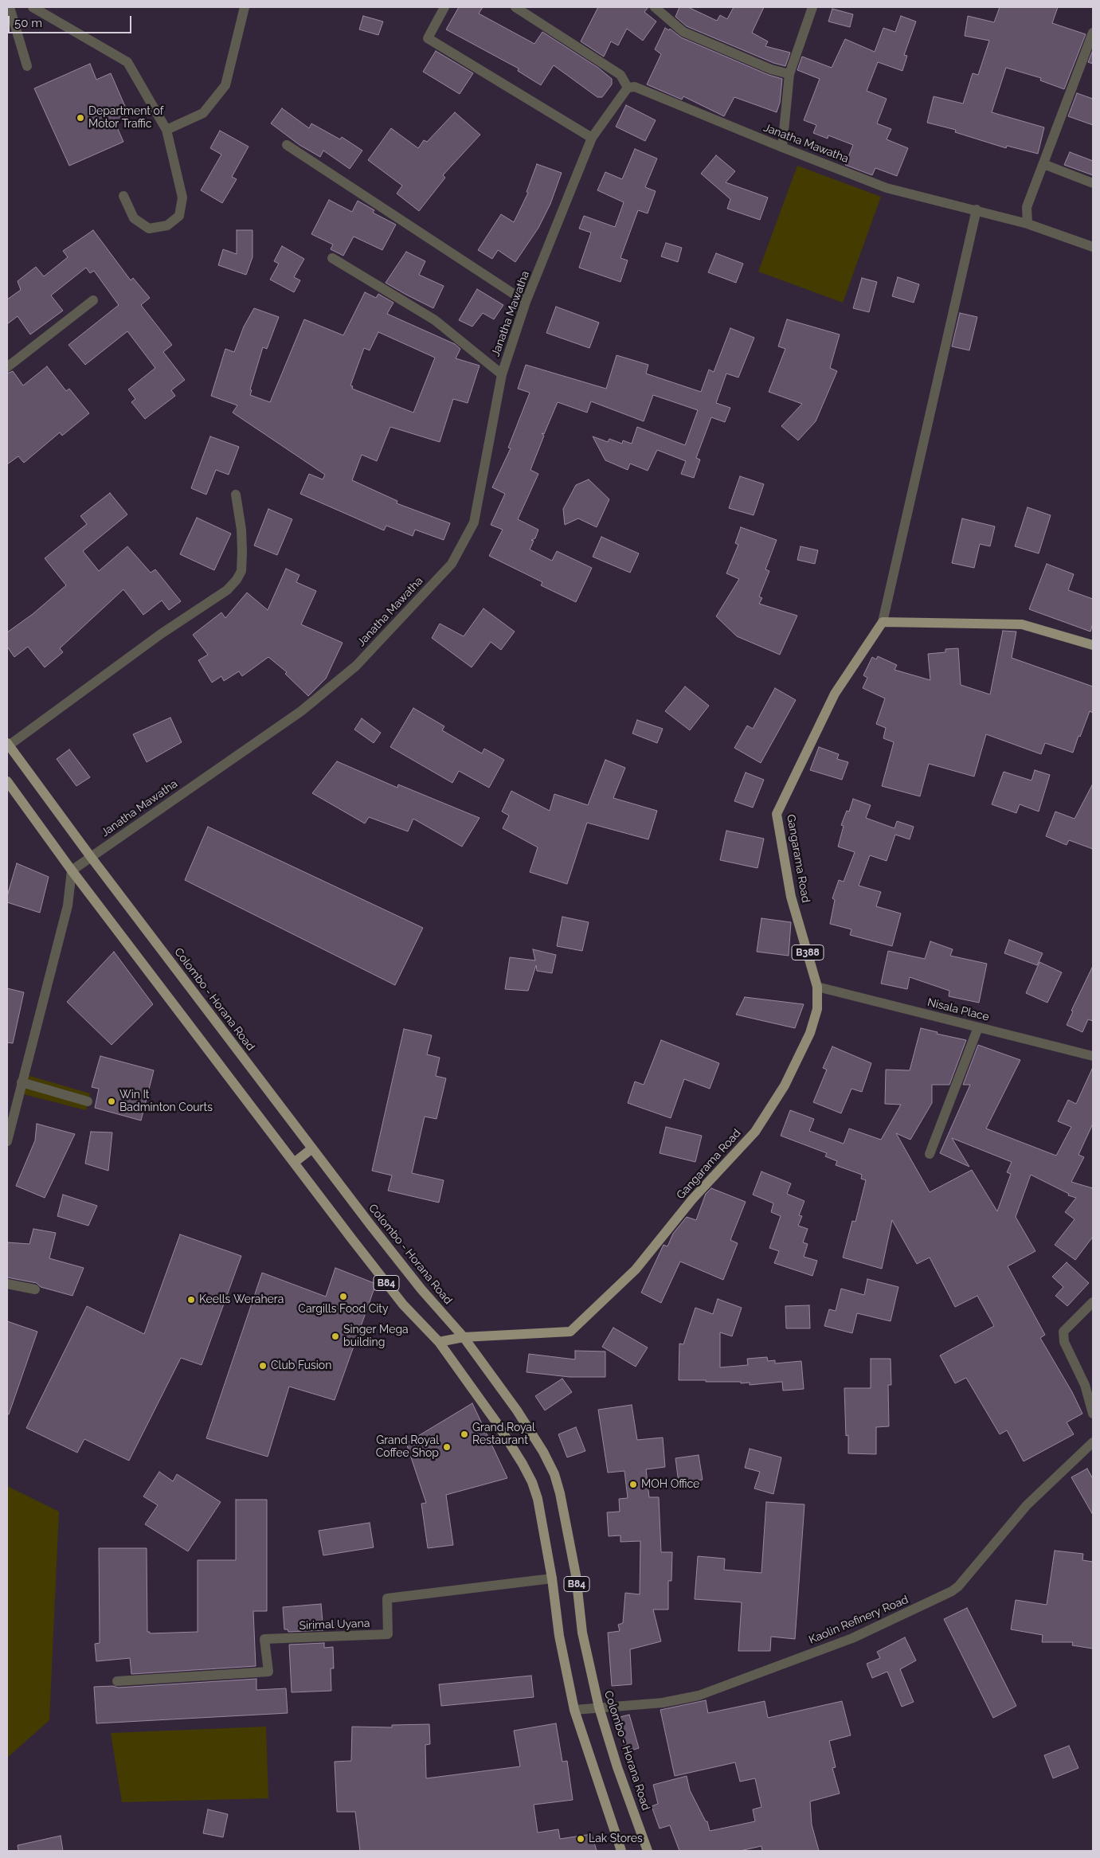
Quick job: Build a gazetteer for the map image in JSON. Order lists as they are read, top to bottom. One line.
{"streets":{"main road":["Gangarama Road","B388","Colombo - Horana Road","B84"],"street":["Janatha Mawatha","Nisala Place","Kaolin Refinery Road","Sirimal Uyana"]},"crossings":[["Janatha Mawatha","Colombo - Horana Road"],["Janatha Mawatha","B84"],["Gangarama Road","Colombo - Horana Road"],["Gangarama Road","Nisala Place"],["Gangarama Road","B84"],["Colombo - Horana Road","Kaolin Refinery Road"],["B84","Kaolin Refinery Road"],["B84","Sirimal Uyana"]],"places":["Department of Motor Traffic","Win It Badminton Courts","Cargills Food City","Keells Werahera","Singer Mega building","Club Fusion","Grand Royal Restaurant","Grand Royal Coffee Shop","MOH Office","Lak Stores"],"scale_bar":"50 m"}
